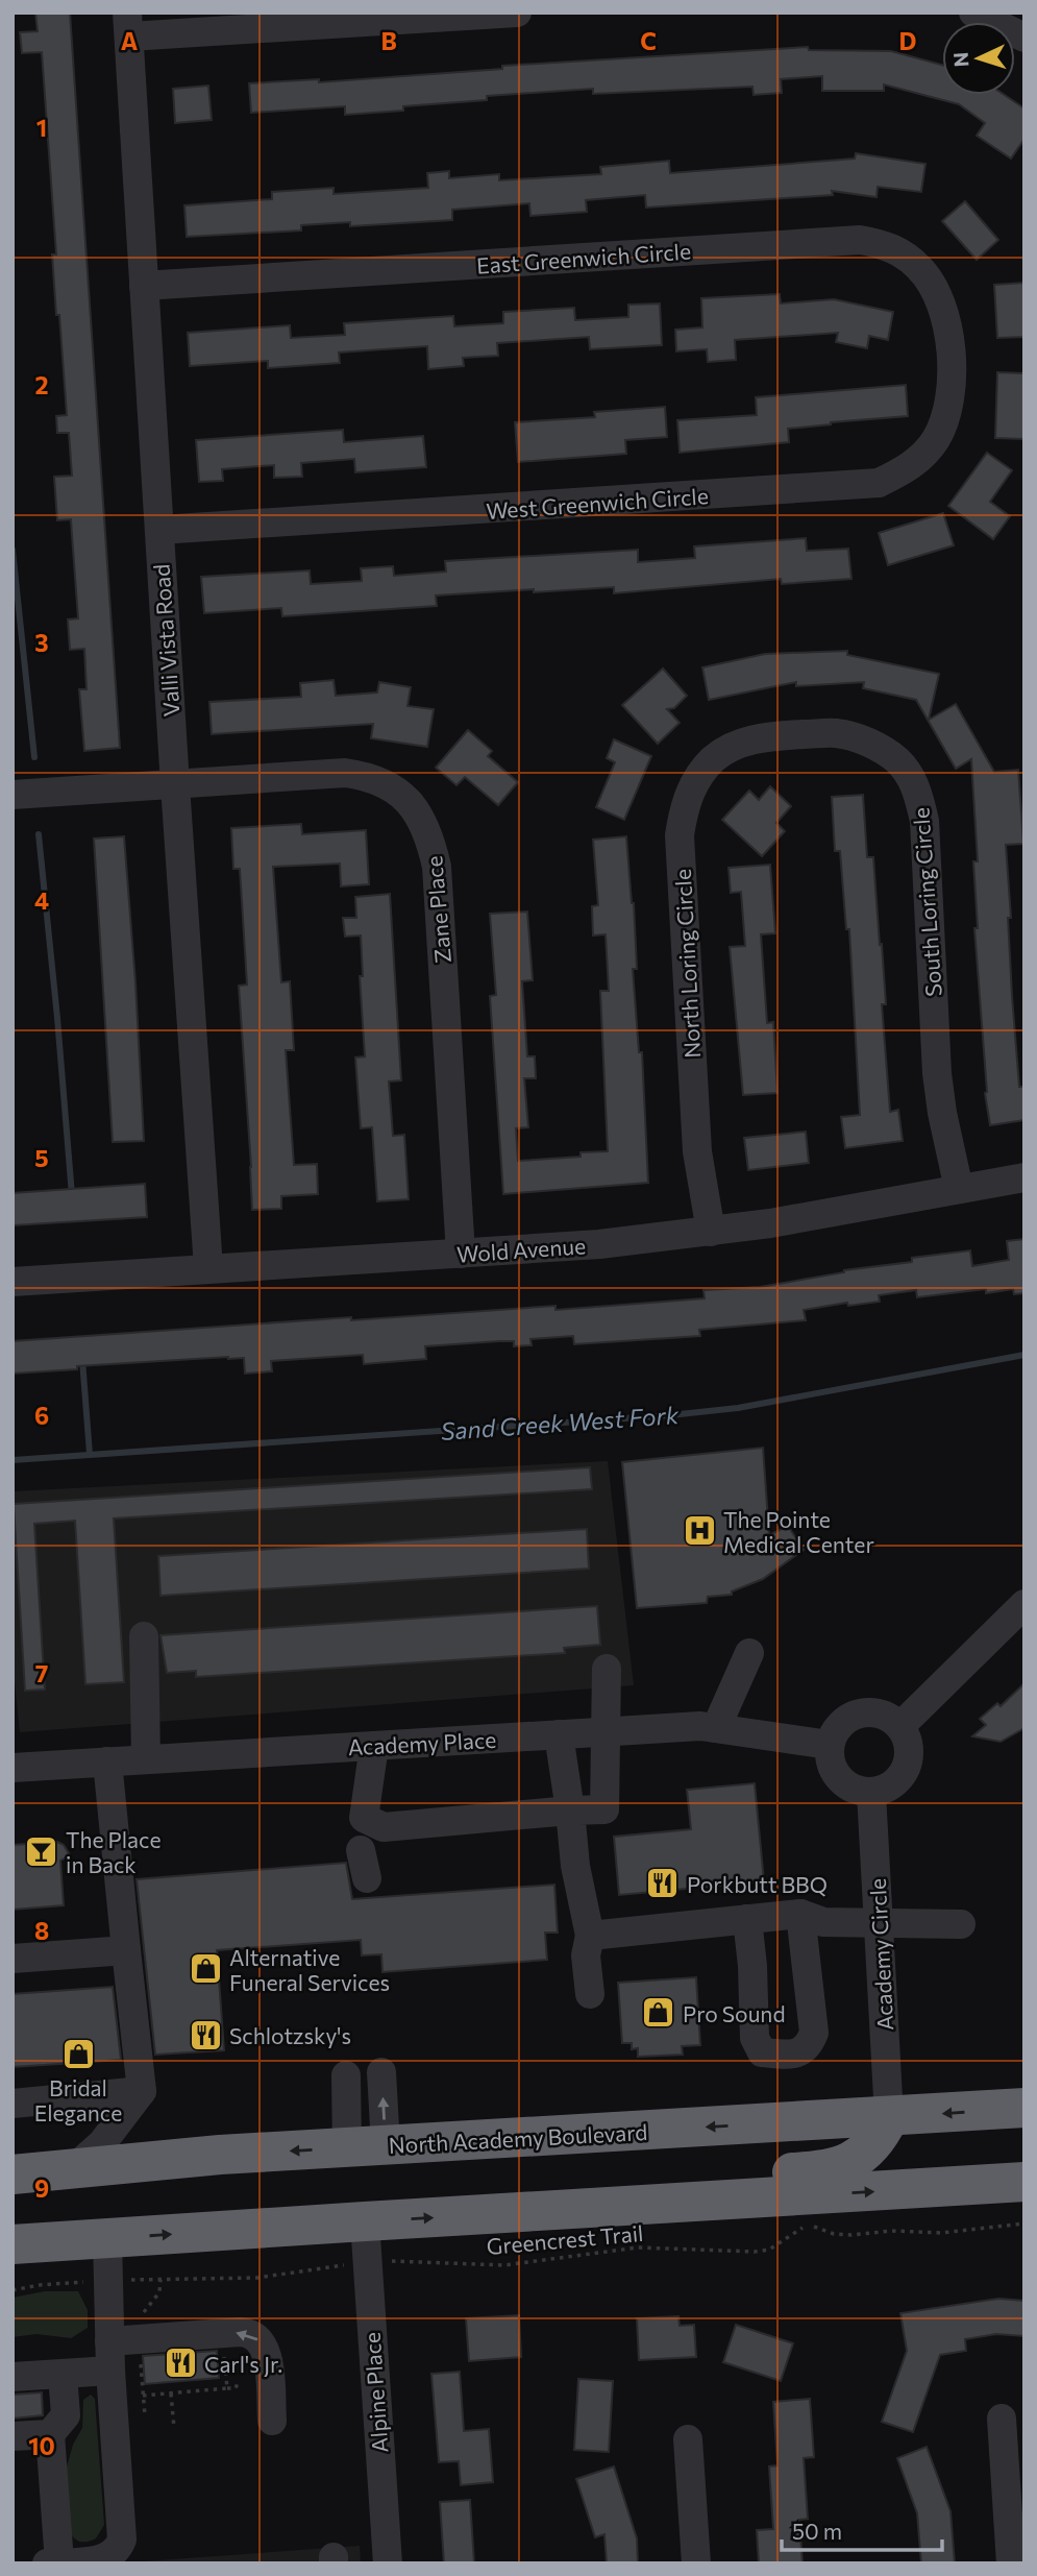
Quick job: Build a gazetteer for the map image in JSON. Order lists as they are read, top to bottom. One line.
{"streets":{"highway":["North Academy Boulevard"],"street":["East Greenwich Circle","West Greenwich Circle","Valli Vista Road","South Loring Circle","Zane Place","North Loring Circle","Wold Avenue","Academy Place","Academy Circle","Alpine Place"],"path":["Greencrest Trail"]},"crossings":[["East Greenwich Circle","West Greenwich Circle"],["East Greenwich Circle","Valli Vista Road"],["West Greenwich Circle","Valli Vista Road"],["Valli Vista Road","Zane Place"],["Valli Vista Road","Wold Avenue"],["South Loring Circle","North Loring Circle"],["South Loring Circle","Wold Avenue"],["Zane Place","Wold Avenue"],["North Loring Circle","Wold Avenue"],["Academy Place","Academy Circle"],["Academy Circle","North Academy Boulevard"],["Greencrest Trail","Alpine Place"]],"water":["Sand Creek West Fork"],"places":{"hospital":["The Pointe Medical Center"],"bar":["The Place in Back"],"restaurant":["Porkbutt BBQ","Schlotzsky's","Carl's Jr."],"shop":["Alternative Funeral Services","Pro Sound","Bridal Elegance"]},"scale_bar":"50 m","north":"left","grid":{"columns":["A","B","C","D"],"rows":["1","2","3","4","5","6","7","8","9","10"]}}
